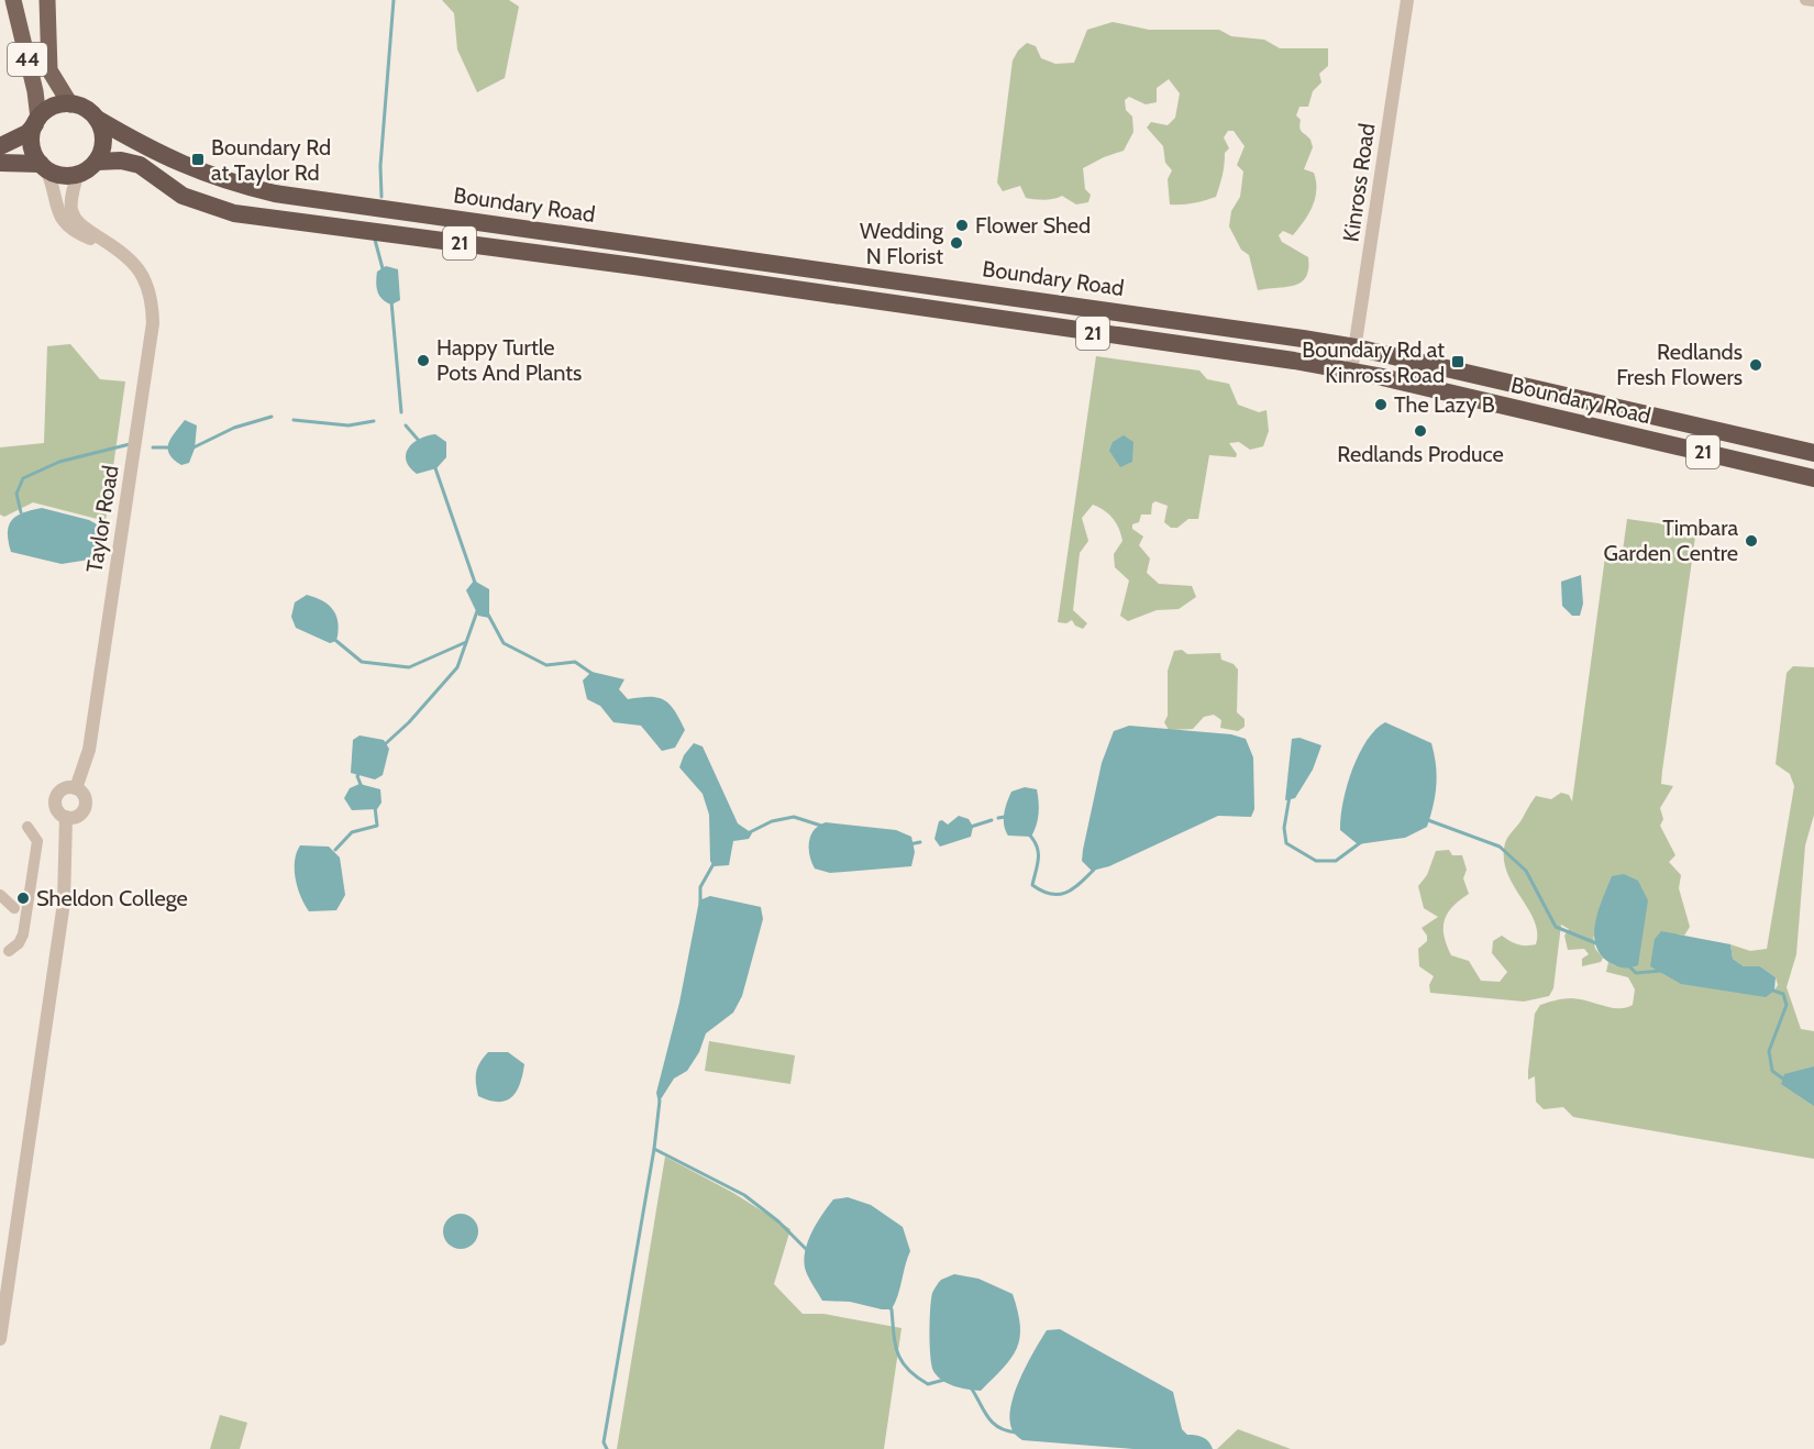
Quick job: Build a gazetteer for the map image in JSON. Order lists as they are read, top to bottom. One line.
{"streets":{"highway":["Boundary Road","21"],"main road":["44"],"street":["Kinross Road","Taylor Road"]},"crossings":[["44","Boundary Road"],["44","21"],["44","Taylor Road"],["Kinross Road","Boundary Road"],["Boundary Road","21"],["Boundary Road","Taylor Road"],["21","Taylor Road"]],"places":{"transit":["Boundary Rd at Taylor Rd","Boundary Rd at Kinross Road"],"other":["Flower Shed","Wedding N Florist","Happy Turtle Pots And Plants","Redlands Fresh Flowers","The Lazy B","Redlands Produce","Timbara Garden Centre","Sheldon College"]}}
